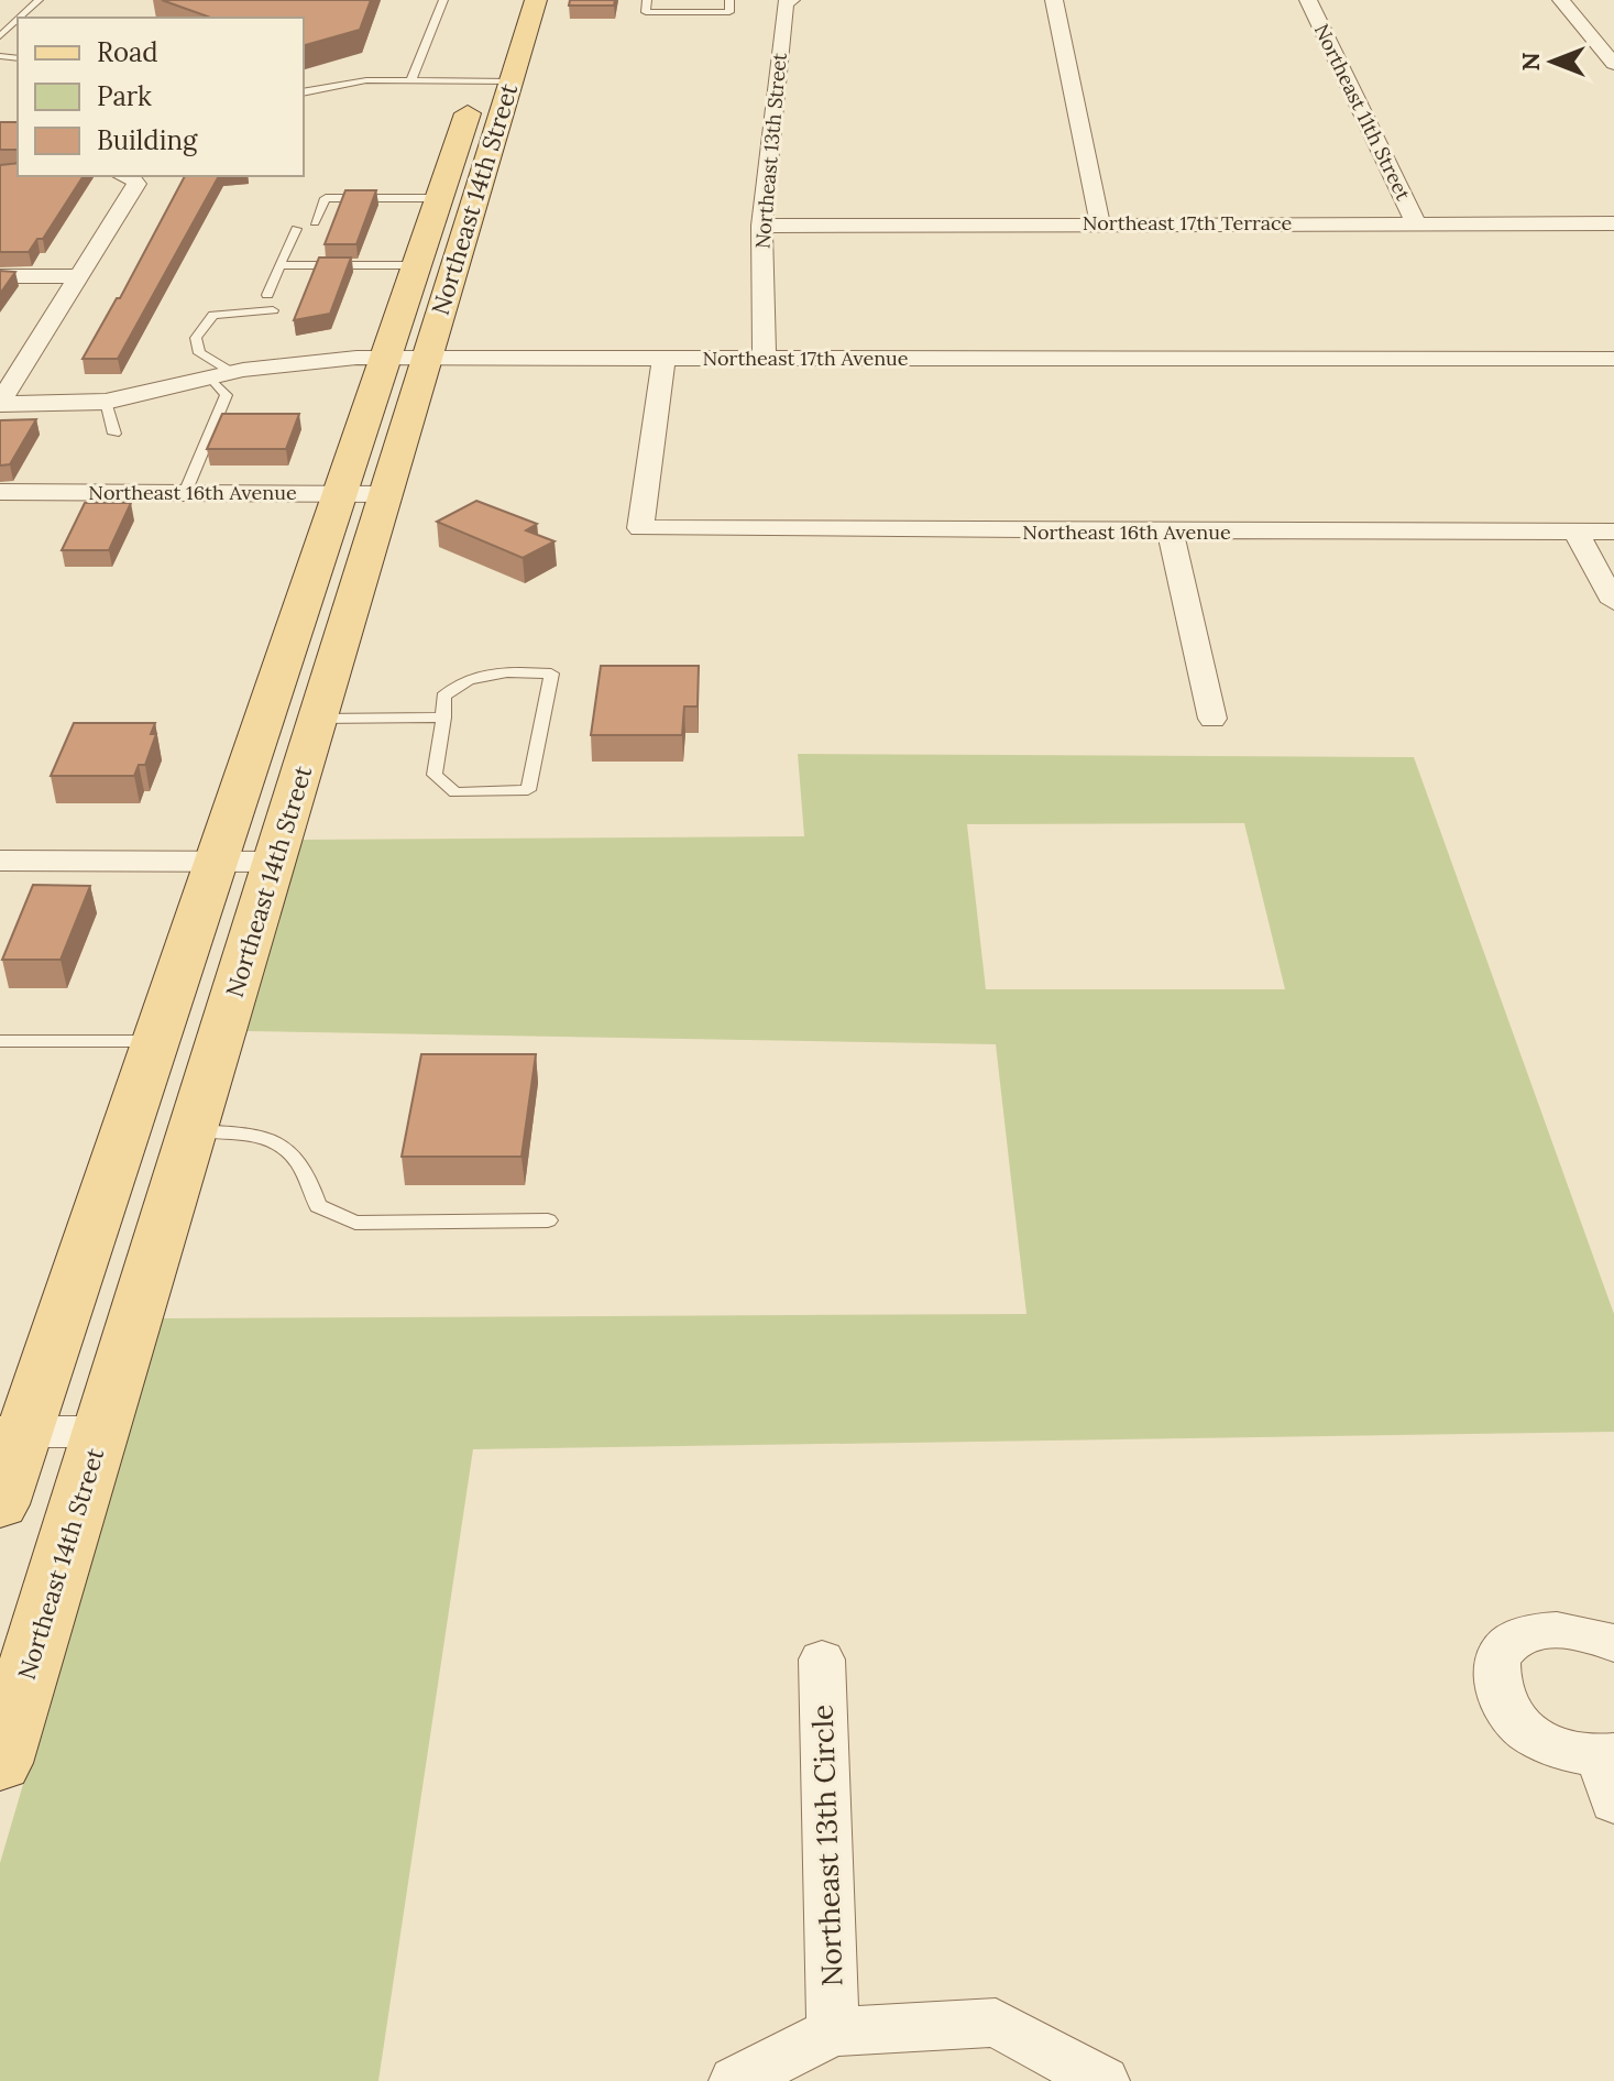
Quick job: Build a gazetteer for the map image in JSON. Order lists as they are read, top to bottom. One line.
{"streets":{"main road":["Northeast 14th Street"],"street":["Northeast 11th Street","Northeast 13th Street","Northeast 17th Terrace","Northeast 17th Avenue","Northeast 16th Avenue","Northeast 13th Circle"]},"crossings":[["Northeast 11th Street","Northeast 17th Terrace"],["Northeast 13th Street","Northeast 17th Terrace"],["Northeast 13th Street","Northeast 17th Avenue"],["Northeast 14th Street","Northeast 17th Avenue"],["Northeast 14th Street","Northeast 16th Avenue"],["Northeast 17th Avenue","Northeast 16th Avenue"]],"legend":["Road","Park","Building"],"north":"left"}
